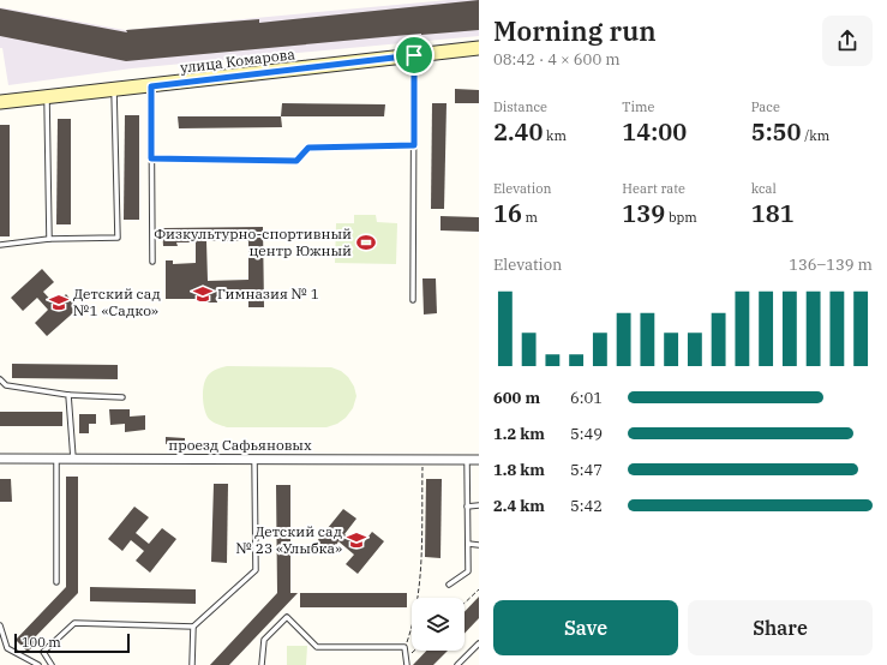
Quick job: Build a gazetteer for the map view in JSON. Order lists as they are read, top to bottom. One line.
{"streets":{"street":["улица Комарова","проезд Сафьяновых"]},"places":{"sports":["Физкультурно-спортивный центр Южный"],"school or university":["Гимназия № 1","Детский сад №1 «Cадко»","Детский сад № 23 «Улыбка»"]},"scale_bar":"100 m","page":{"heading":["Morning run","08:42 · 4 × 600 m"],"stats":[["Distance","2.40 km"],["Time","14:00"],["Pace","5:50 /km"],["Elevation","16 m"],["Heart rate","139 bpm"],["kcal","181"]],"chart":["Elevation","136–139 m"],"list":[{"name":"600 m","note":"6:01"},{"name":"1.2 km","note":"5:49"},{"name":"1.8 km","note":"5:47"},{"name":"2.4 km","note":"5:42"}],"buttons":["Save","Share"],"scale":"100 m"}}
